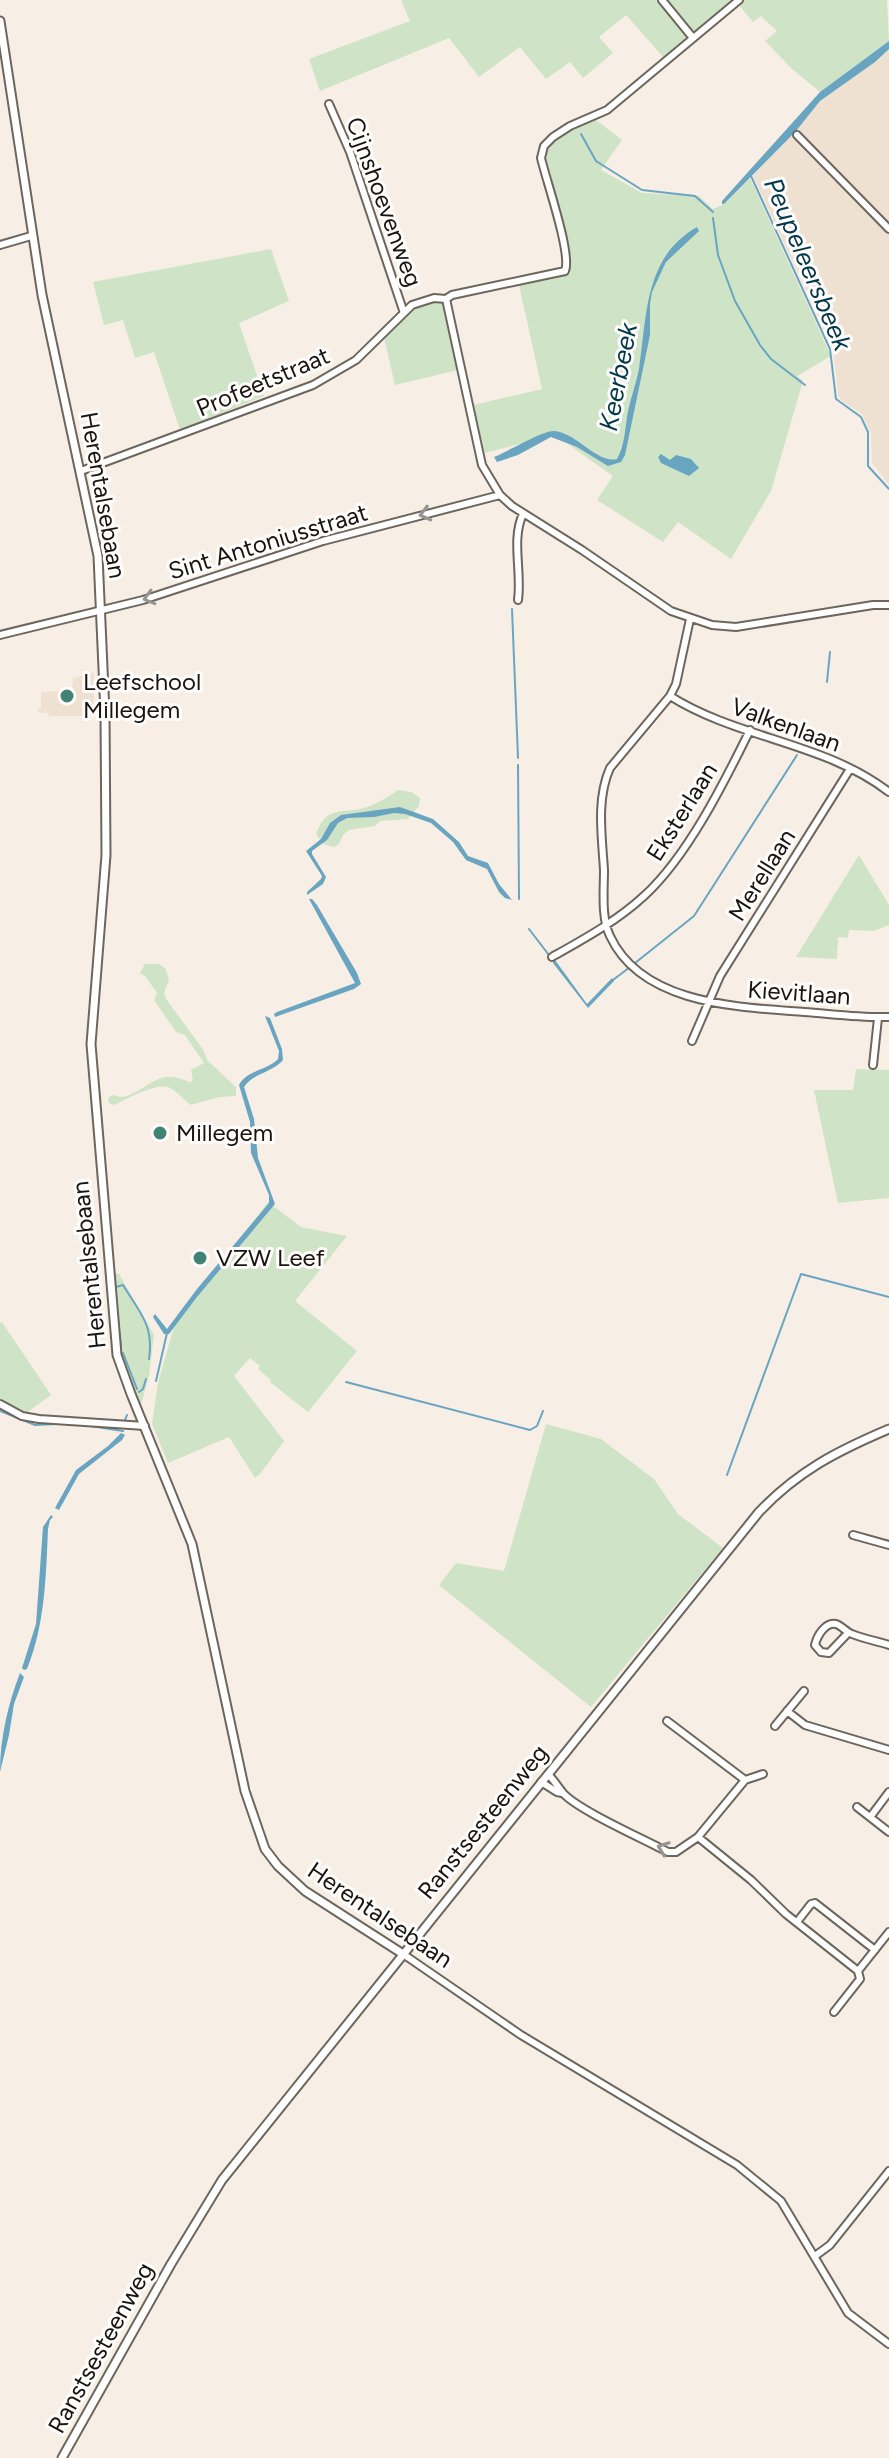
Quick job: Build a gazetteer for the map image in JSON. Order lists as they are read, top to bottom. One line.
{"streets":{"street":["Cijnshoevenweg","Profeetstraat","Herentalsebaan","Sint Antoniusstraat","Valkenlaan","Eksterlaan","Merellaan","Kievitlaan","Ranstsesteenweg"]},"crossings":[["Cijnshoevenweg","Profeetstraat"],["Profeetstraat","Herentalsebaan"],["Herentalsebaan","Sint Antoniusstraat"],["Herentalsebaan","Ranstsesteenweg"],["Valkenlaan","Eksterlaan"],["Valkenlaan","Merellaan"],["Eksterlaan","Kievitlaan"],["Merellaan","Kievitlaan"]],"one_way":["Sint Antoniusstraat"],"water":["Peupeleersbeek","Keerbeek"],"places":["Leefschool Millegem","Millegem","VZW Leef"]}
